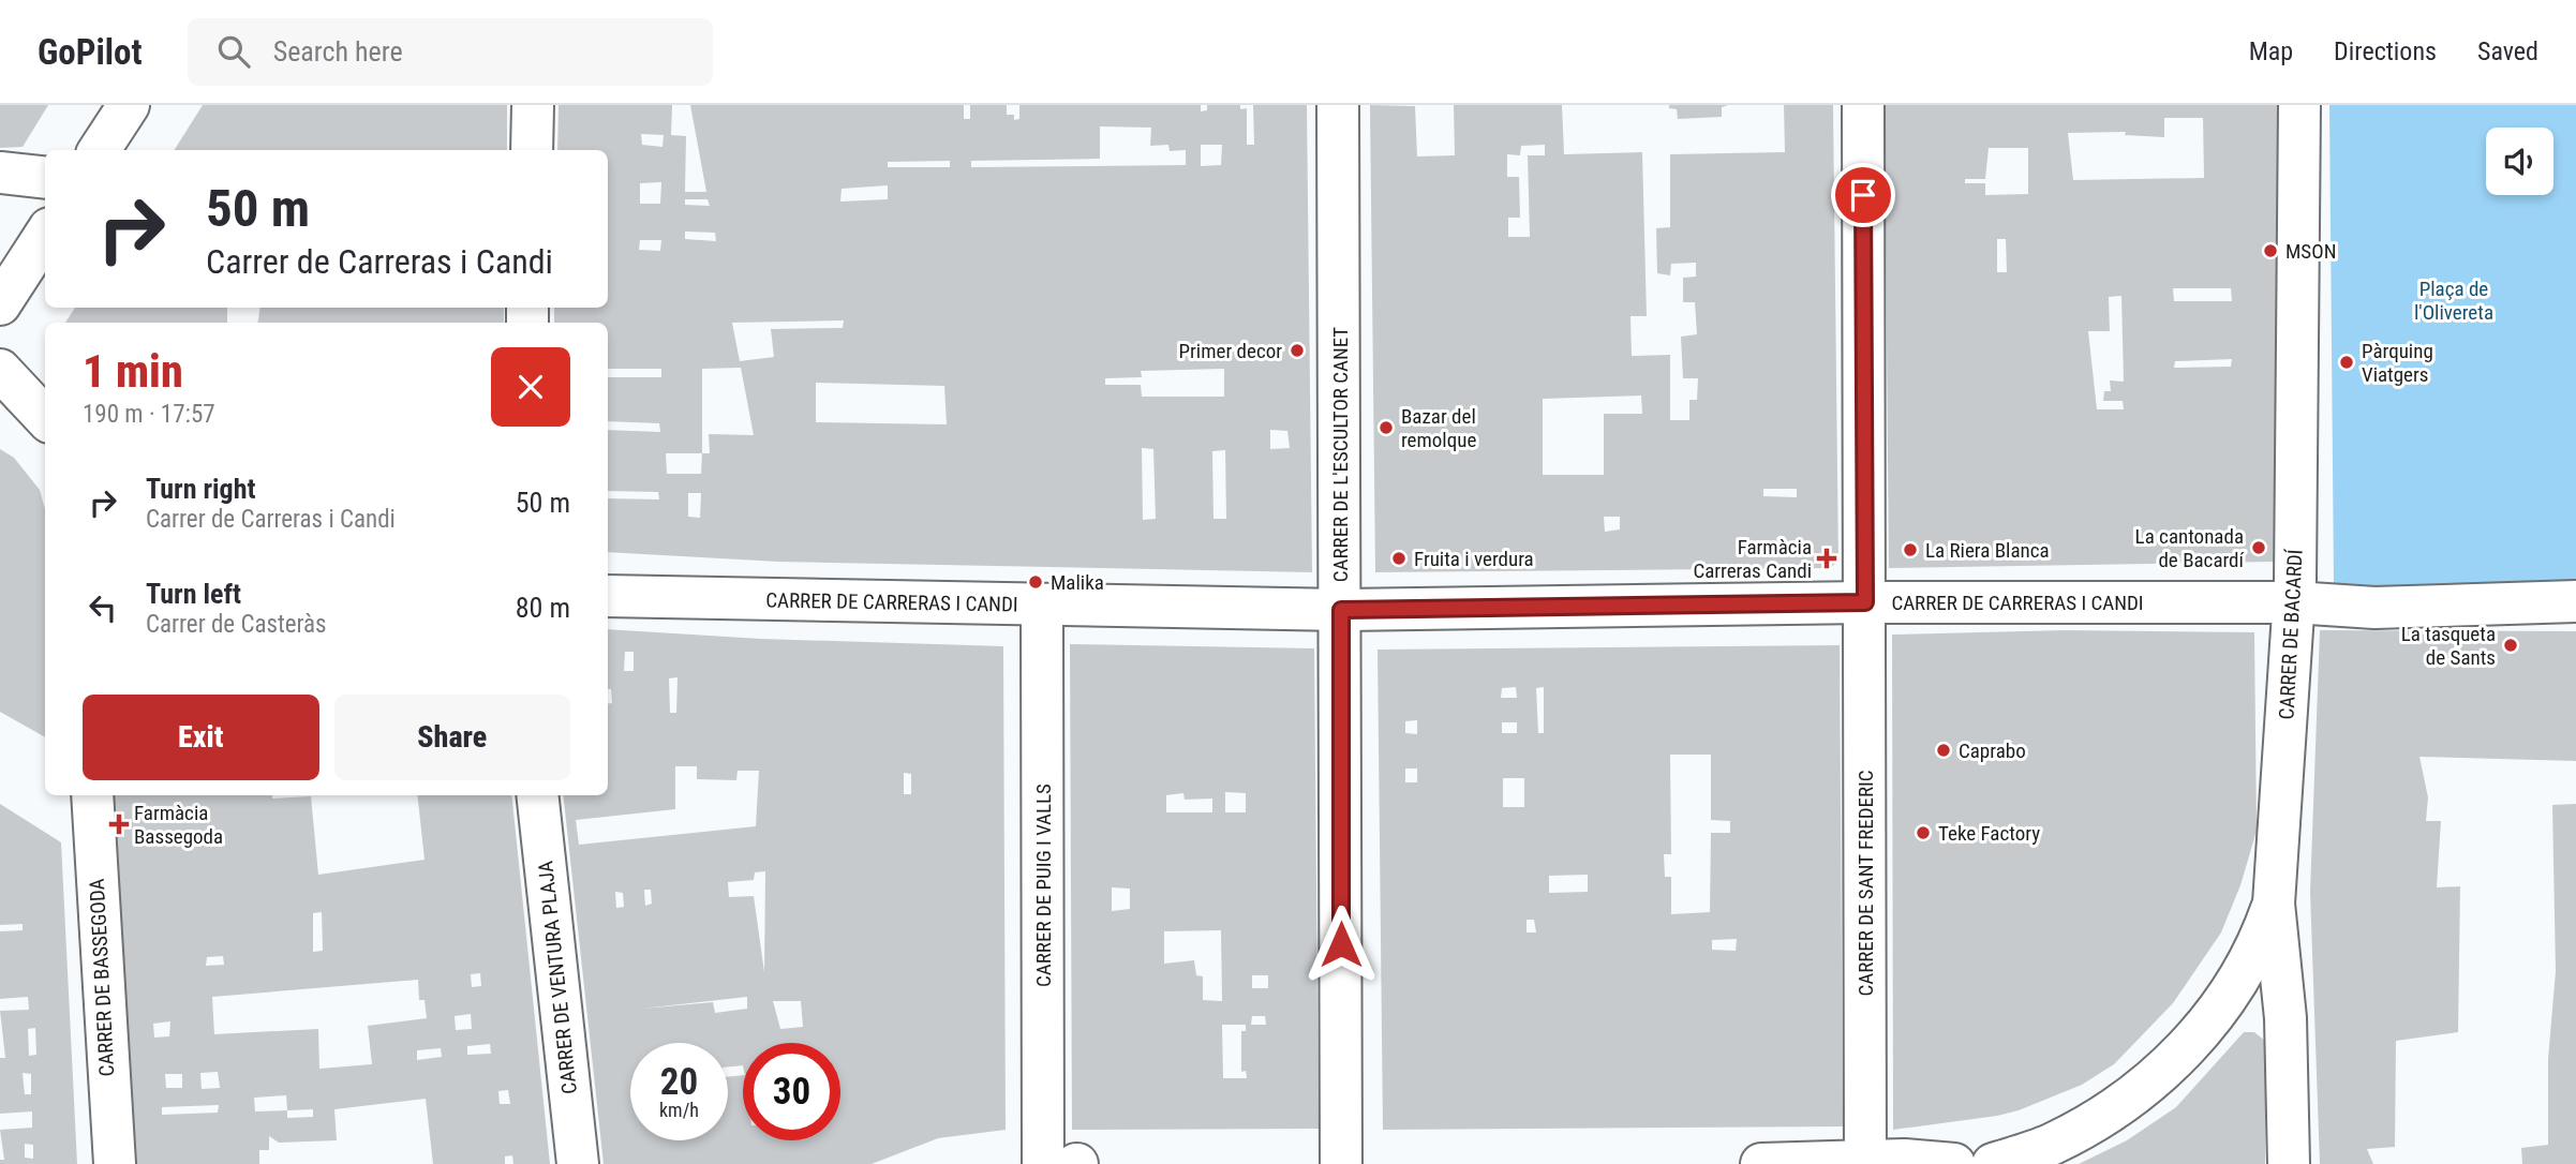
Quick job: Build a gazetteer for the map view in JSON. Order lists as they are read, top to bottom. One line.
{"streets":{"street":["CARRER DE L'ESCULTOR CANET","CARRER DE CARRERAS I CANDI","CARRER DE BACARDÍ","CARRER DE SANT FREDERIC","CARRER DE PUIG I VALLS","CARRER DE BASSEGODA","CARRER DE VENTURA PLAJA"]},"crossings":[["CARRER DE L'ESCULTOR CANET","CARRER DE CARRERAS I CANDI"],["CARRER DE CARRERAS I CANDI","CARRER DE BACARDÍ"],["CARRER DE CARRERAS I CANDI","CARRER DE SANT FREDERIC"],["CARRER DE CARRERAS I CANDI","CARRER DE PUIG I VALLS"]],"parks":["Plaça de l'Olivereta"],"places":{"other":["MSON","Primer decor","Pàrquing Viatgers","Bazar del remolque","La cantonada de Bacardí","La Riera Blanca","Fruita i verdura","Malika","La tasqueta de Sants","Caprabo","Teke Factory"],"health":["Farmàcia Carreras Candi","Farmàcia Bassegoda"]},"page":{"header":"GoPilot","search":"Search here","nav":["Map","Directions","Saved"],"turn":["50 m","Carrer de Carreras i Candi"],"heading":["1 min","190 m · 17:57"],"list":[{"name":"Turn right","note":"Carrer de Carreras i Candi","value":"50 m"},{"name":"Turn left","note":"Carrer de Casteràs","value":"80 m"}],"buttons":["Exit","Share"],"speed":"20 km/h","limit":"30"}}
